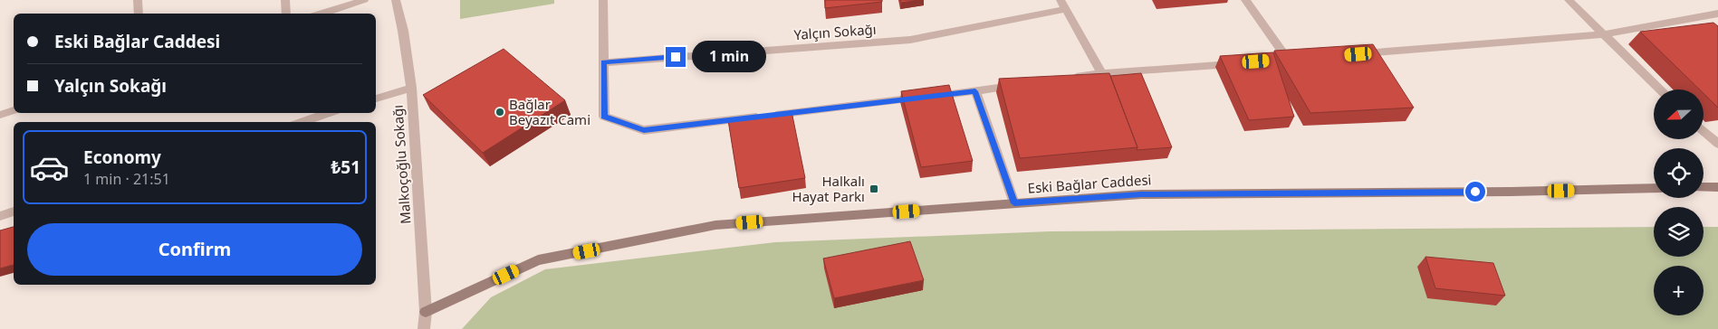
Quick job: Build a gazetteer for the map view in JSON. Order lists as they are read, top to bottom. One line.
{"streets":{"main road":["Eski Bağlar Caddesi"],"street":["Yalçın Sokağı","Malkoçoğlu Sokağı"]},"crossings":[["Malkoçoğlu Sokağı","Eski Bağlar Caddesi"]],"places":{"other":["Bağlar Beyazıt Cami"],"transit":["Halkalı Hayat Parkı"]},"north":"left","page":{"banner":["Eski Bağlar Caddesi","Yalçın Sokağı"],"bubble":"1 min","map_buttons":"+","list":[{"name":"Economy","note":"1 min · 21:51","value":"₺51"}],"buttons":"Confirm"}}
